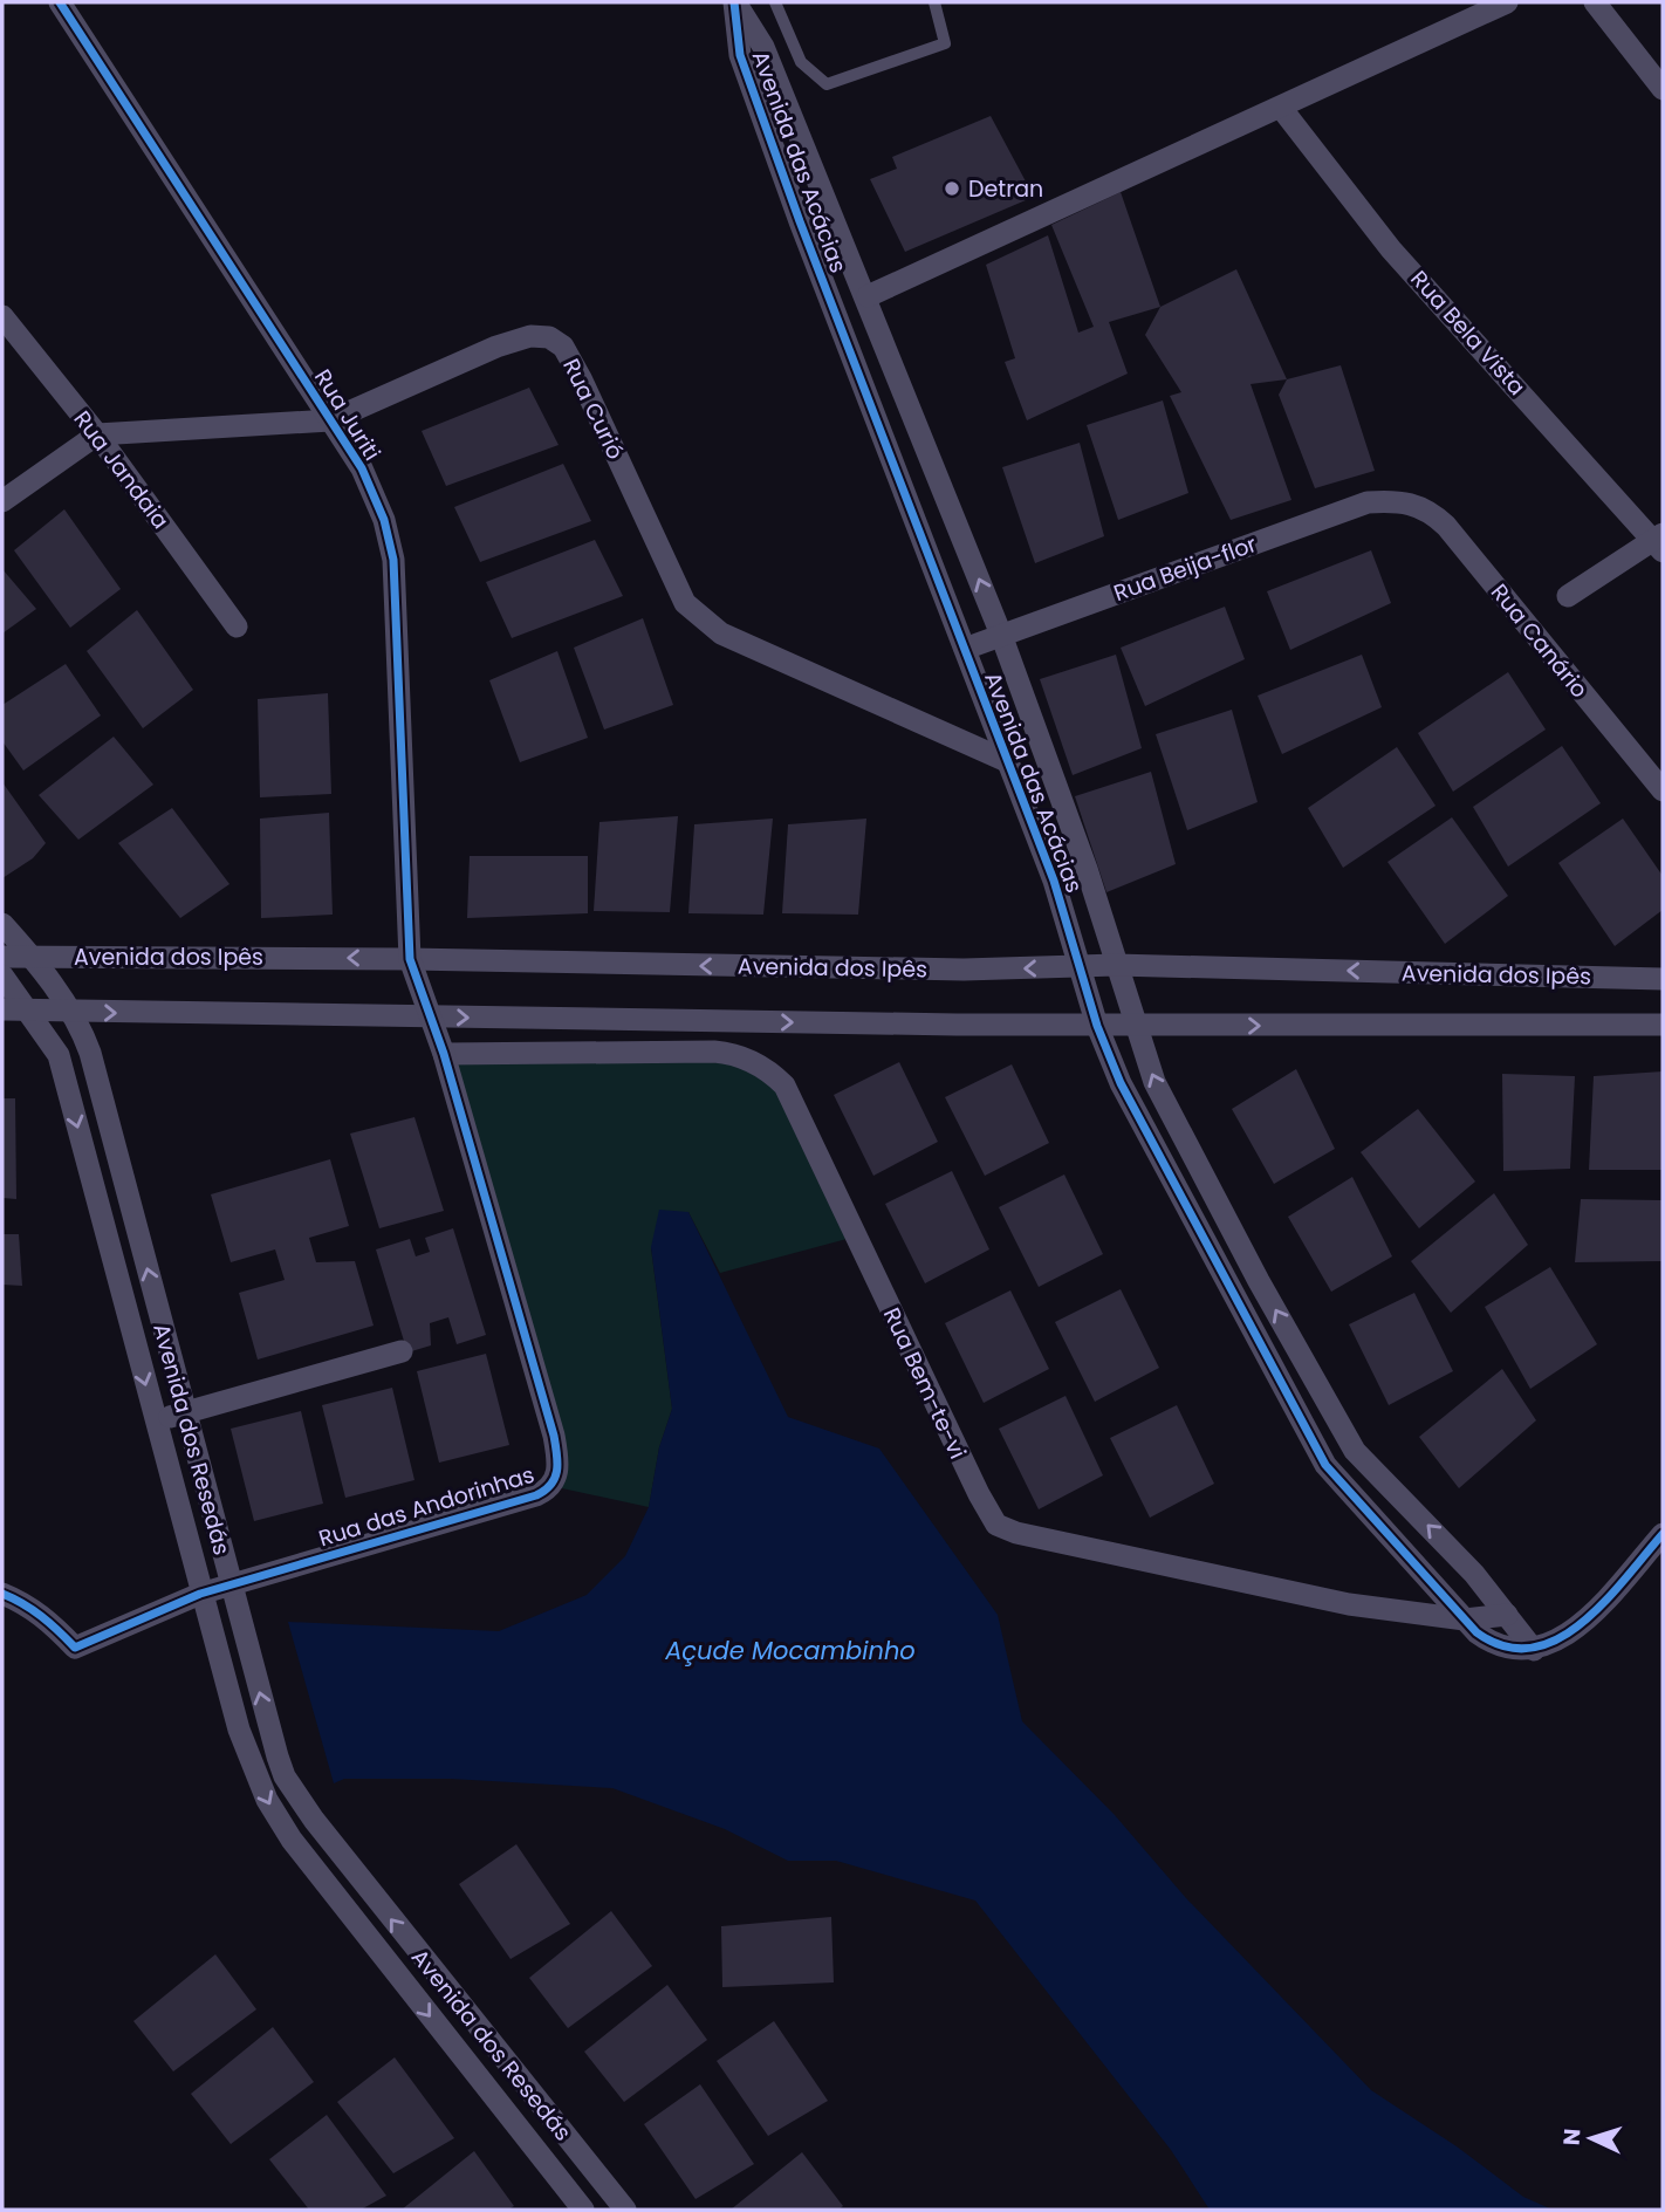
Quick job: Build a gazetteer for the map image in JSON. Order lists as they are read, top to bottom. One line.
{"streets":{"street":["Avenida das Acácias","Rua Bela Vista","Rua Curió","Rua Juriti","Rua Jandaia","Rua Beija-flor","Rua Canário","Avenida dos Ipês","Rua Bem-te-vi","Avenida dos Resedás","Rua das Andorinhas"]},"crossings":[["Avenida das Acácias","Rua Curió"],["Avenida das Acácias","Rua Beija-flor"],["Avenida das Acácias","Avenida dos Ipês"],["Avenida das Acácias","Rua Bem-te-vi"],["Rua Curió","Rua Juriti"],["Rua Curió","Rua Jandaia"],["Rua Juriti","Avenida dos Ipês"],["Rua Juriti","Rua Bem-te-vi"],["Rua Juriti","Rua das Andorinhas"],["Rua Beija-flor","Rua Canário"],["Avenida dos Ipês","Avenida dos Resedás"],["Rua Bem-te-vi","Rua das Andorinhas"],["Avenida dos Resedás","Rua das Andorinhas"]],"water":["Açude Mocambinho"],"places":["Detran"],"north":"left"}
